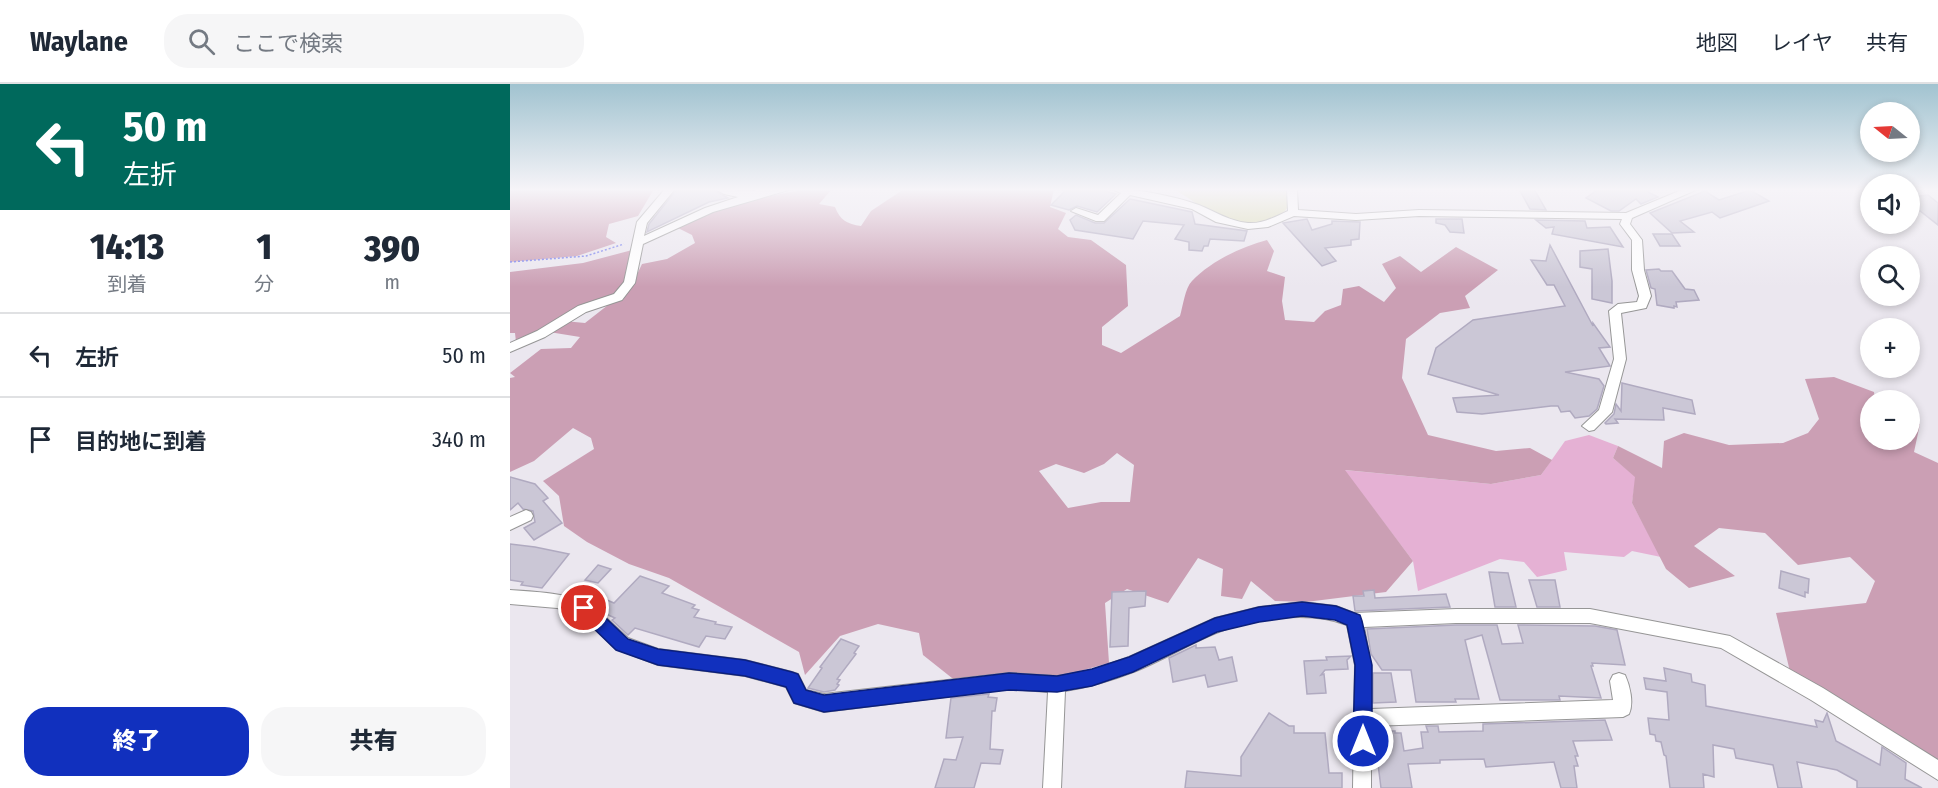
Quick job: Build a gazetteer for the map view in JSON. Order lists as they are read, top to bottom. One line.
{"north":"left","page":{"header":"Waylane","search":"ここで検索","nav":["地図","レイヤ","共有"],"turn":["50 m","左折"],"map_buttons":["+","−"],"eta":["14:13","到着","1","分","390","m"],"list":[{"name":"左折","value":"50 m"},{"name":"目的地に到着","value":"340 m"}],"buttons":["終了","共有"]}}
